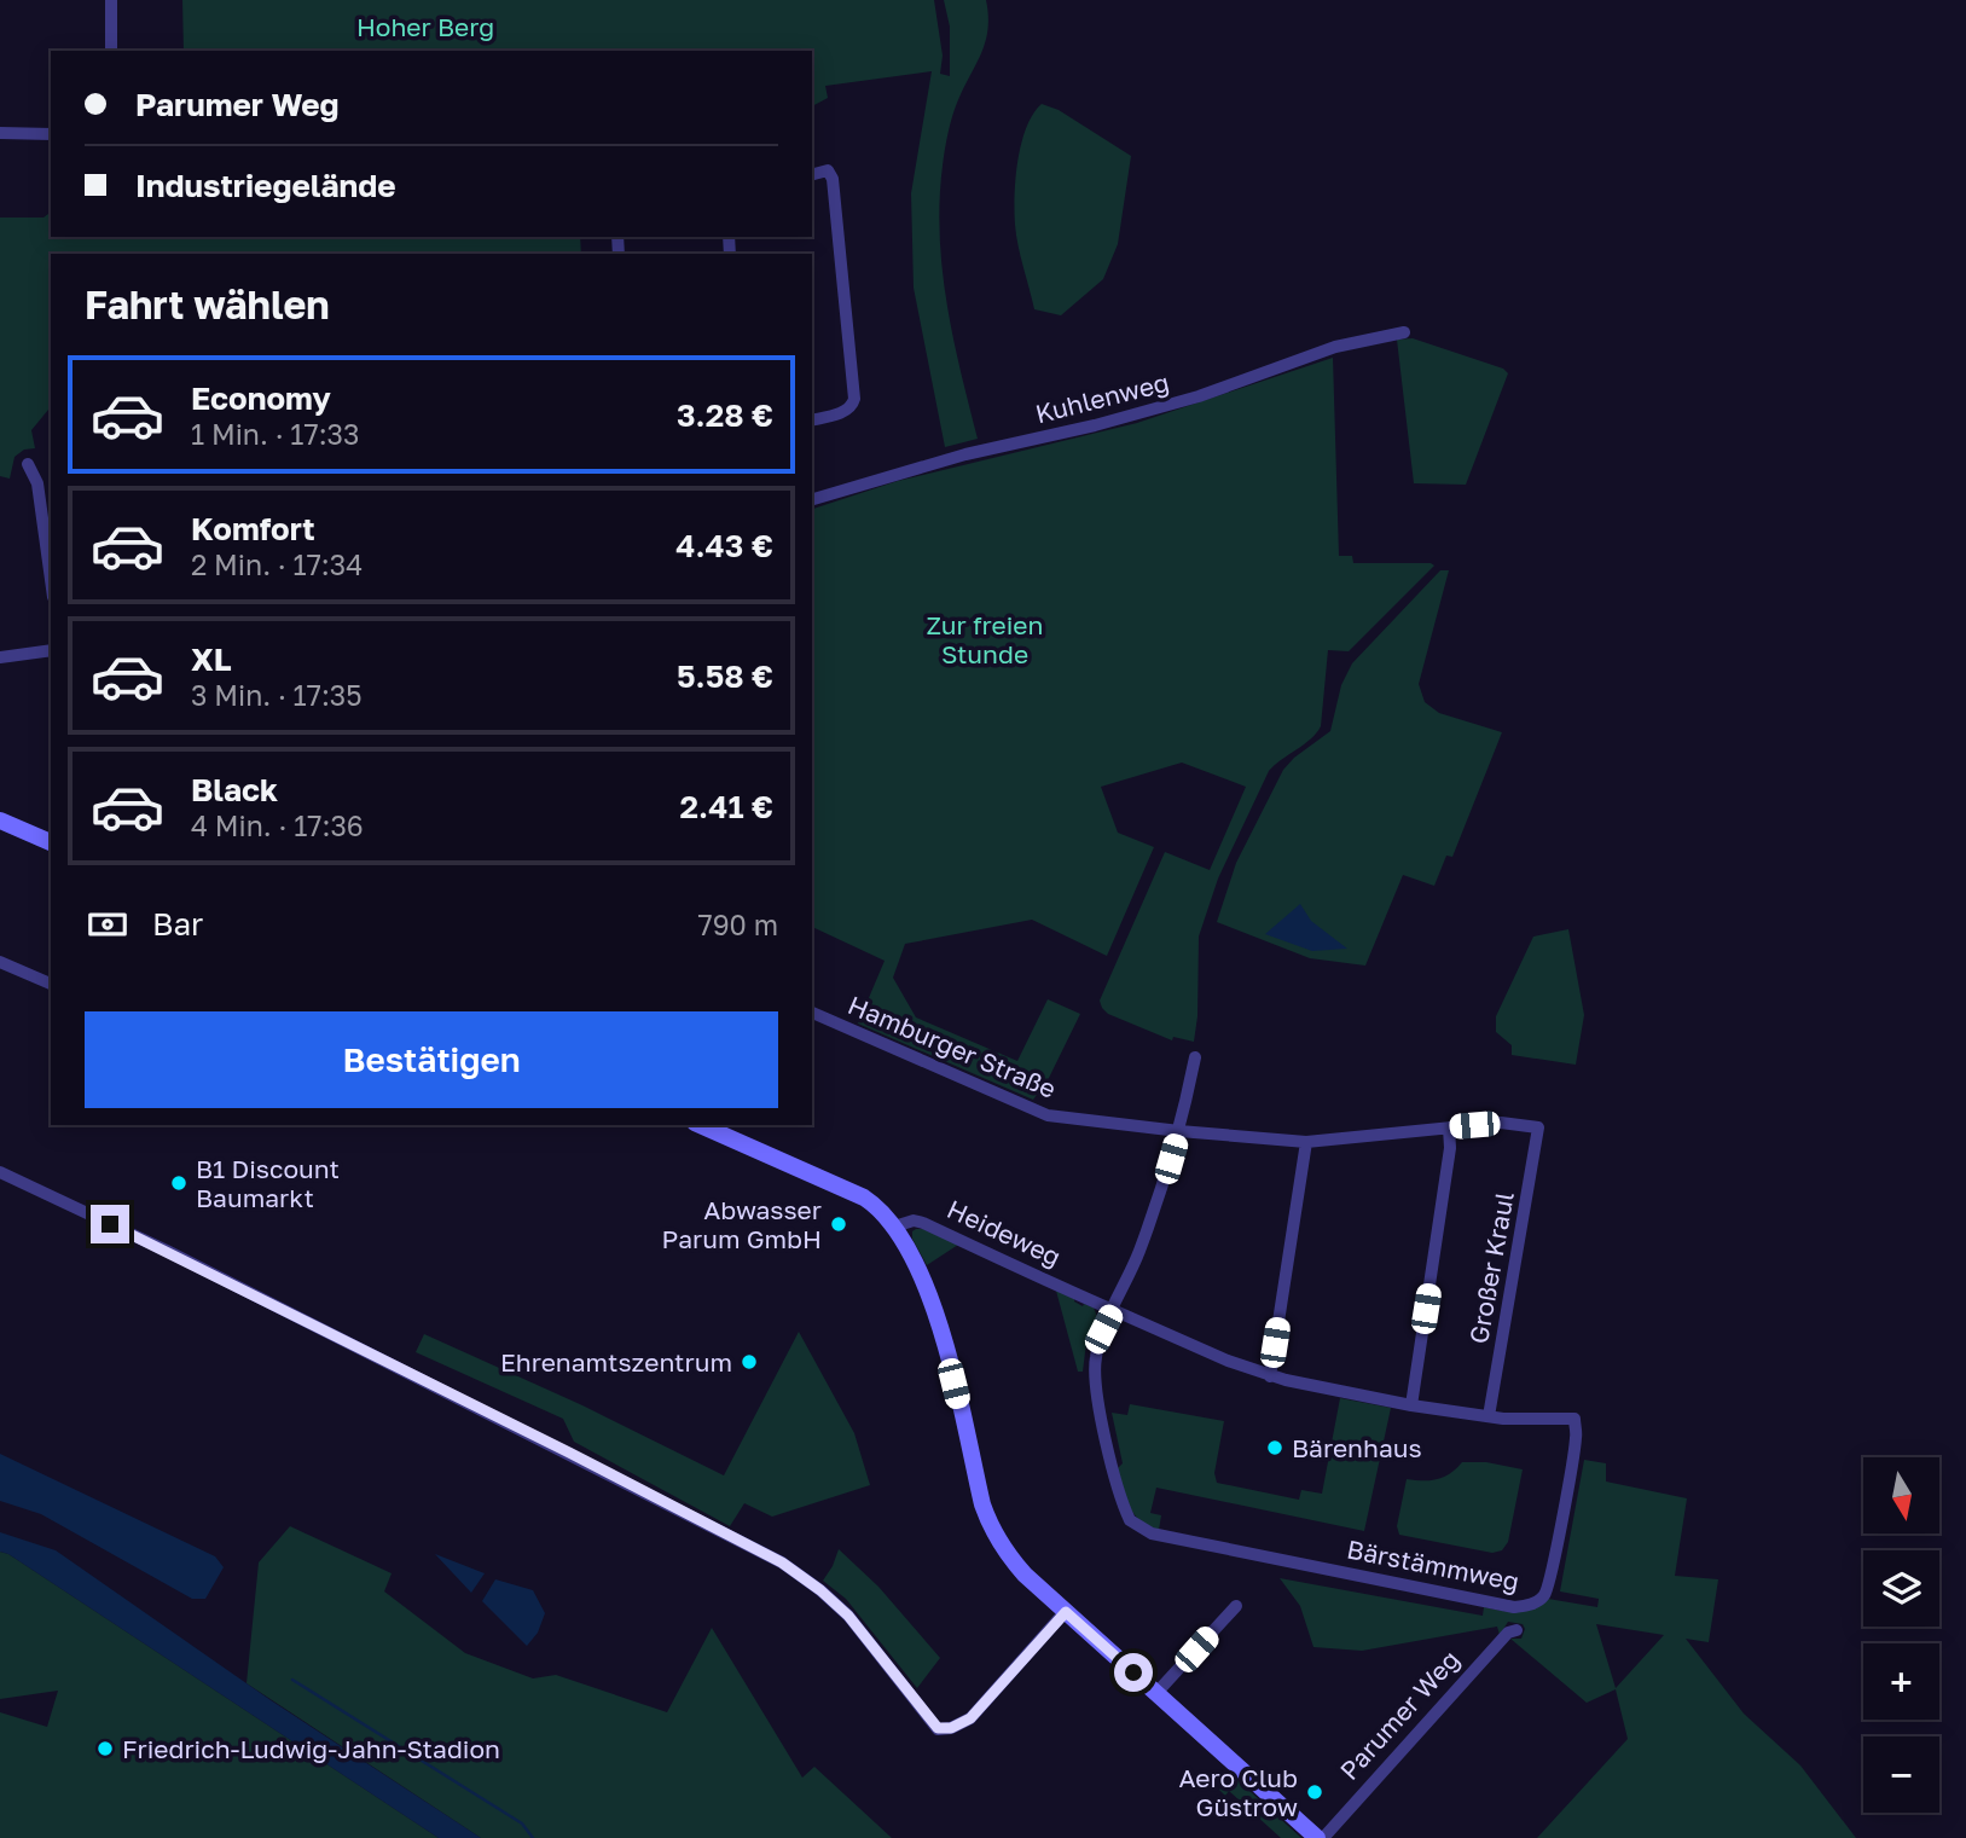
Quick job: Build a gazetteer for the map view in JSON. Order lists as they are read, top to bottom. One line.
{"streets":{"street":["Kuhlenweg","Hamburger Straße","Heideweg","Großer Kraul","Bärstämmweg","Parumer Weg"]},"crossings":[["Hamburger Straße","Großer Kraul"],["Heideweg","Bärstämmweg"],["Heideweg","Parumer Weg"],["Großer Kraul","Bärstämmweg"]],"parks":["Hoher Berg","Zur freien Stunde"],"places":["B1 Discount Baumarkt","Abwasser Parum GmbH","Ehrenamtszentrum","Bärenhaus","Friedrich-Ludwig-Jahn-Stadion","Aero Club Güstrow"],"north":"bottom","page":{"banner":["Parumer Weg","Industriegelände"],"heading":"Fahrt wählen","list":[{"name":"Economy","note":"1 Min. · 17:33","value":"3.28 €"},{"name":"Komfort","note":"2 Min. · 17:34","value":"4.43 €"},{"name":"XL","note":"3 Min. · 17:35","value":"5.58 €"},{"name":"Black","note":"4 Min. · 17:36","value":"2.41 €"}],"pay":["Bar","790 m"],"buttons":"Bestätigen","map_buttons":["+","−"]}}
